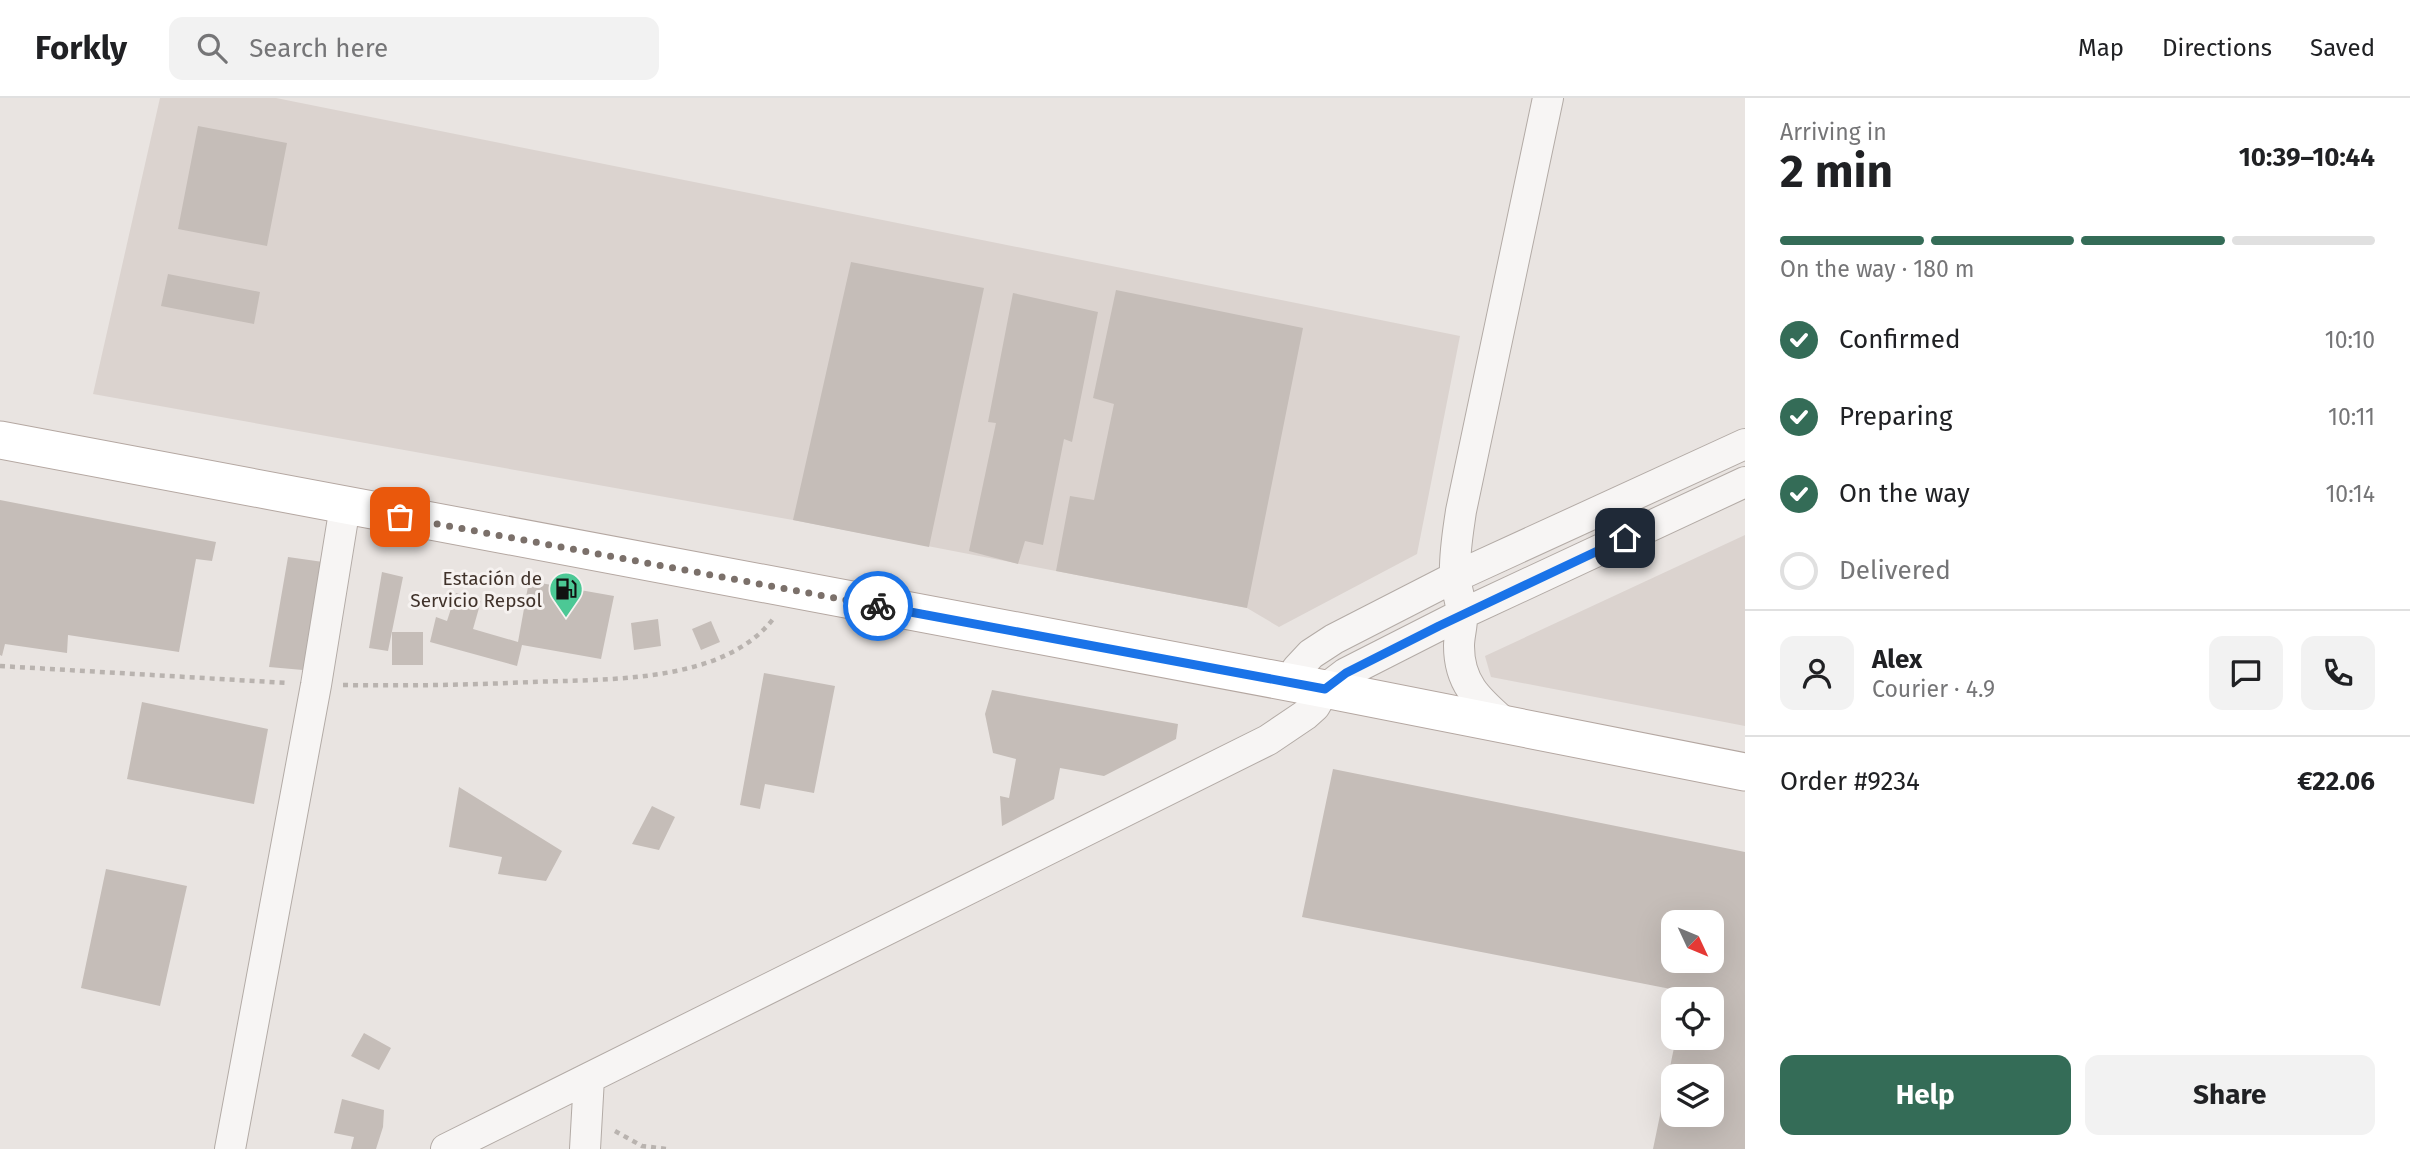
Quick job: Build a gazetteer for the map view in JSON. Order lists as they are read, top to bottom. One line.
{"places":{"fuel station":["Estación de Servicio Repsol"]},"north":"bottom right","page":{"header":"Forkly","search":"Search here","nav":["Map","Directions","Saved"],"heading":["2 min","Arriving in","10:39–10:44"],"panel":["Alex","Courier · 4.9","Order #9234","€22.06"],"bar":"On the way · 180 m","list":[["Confirmed","10:10"],["Preparing","10:11"],["On the way","10:14"],"Delivered"],"buttons":["Help","Share"]}}
